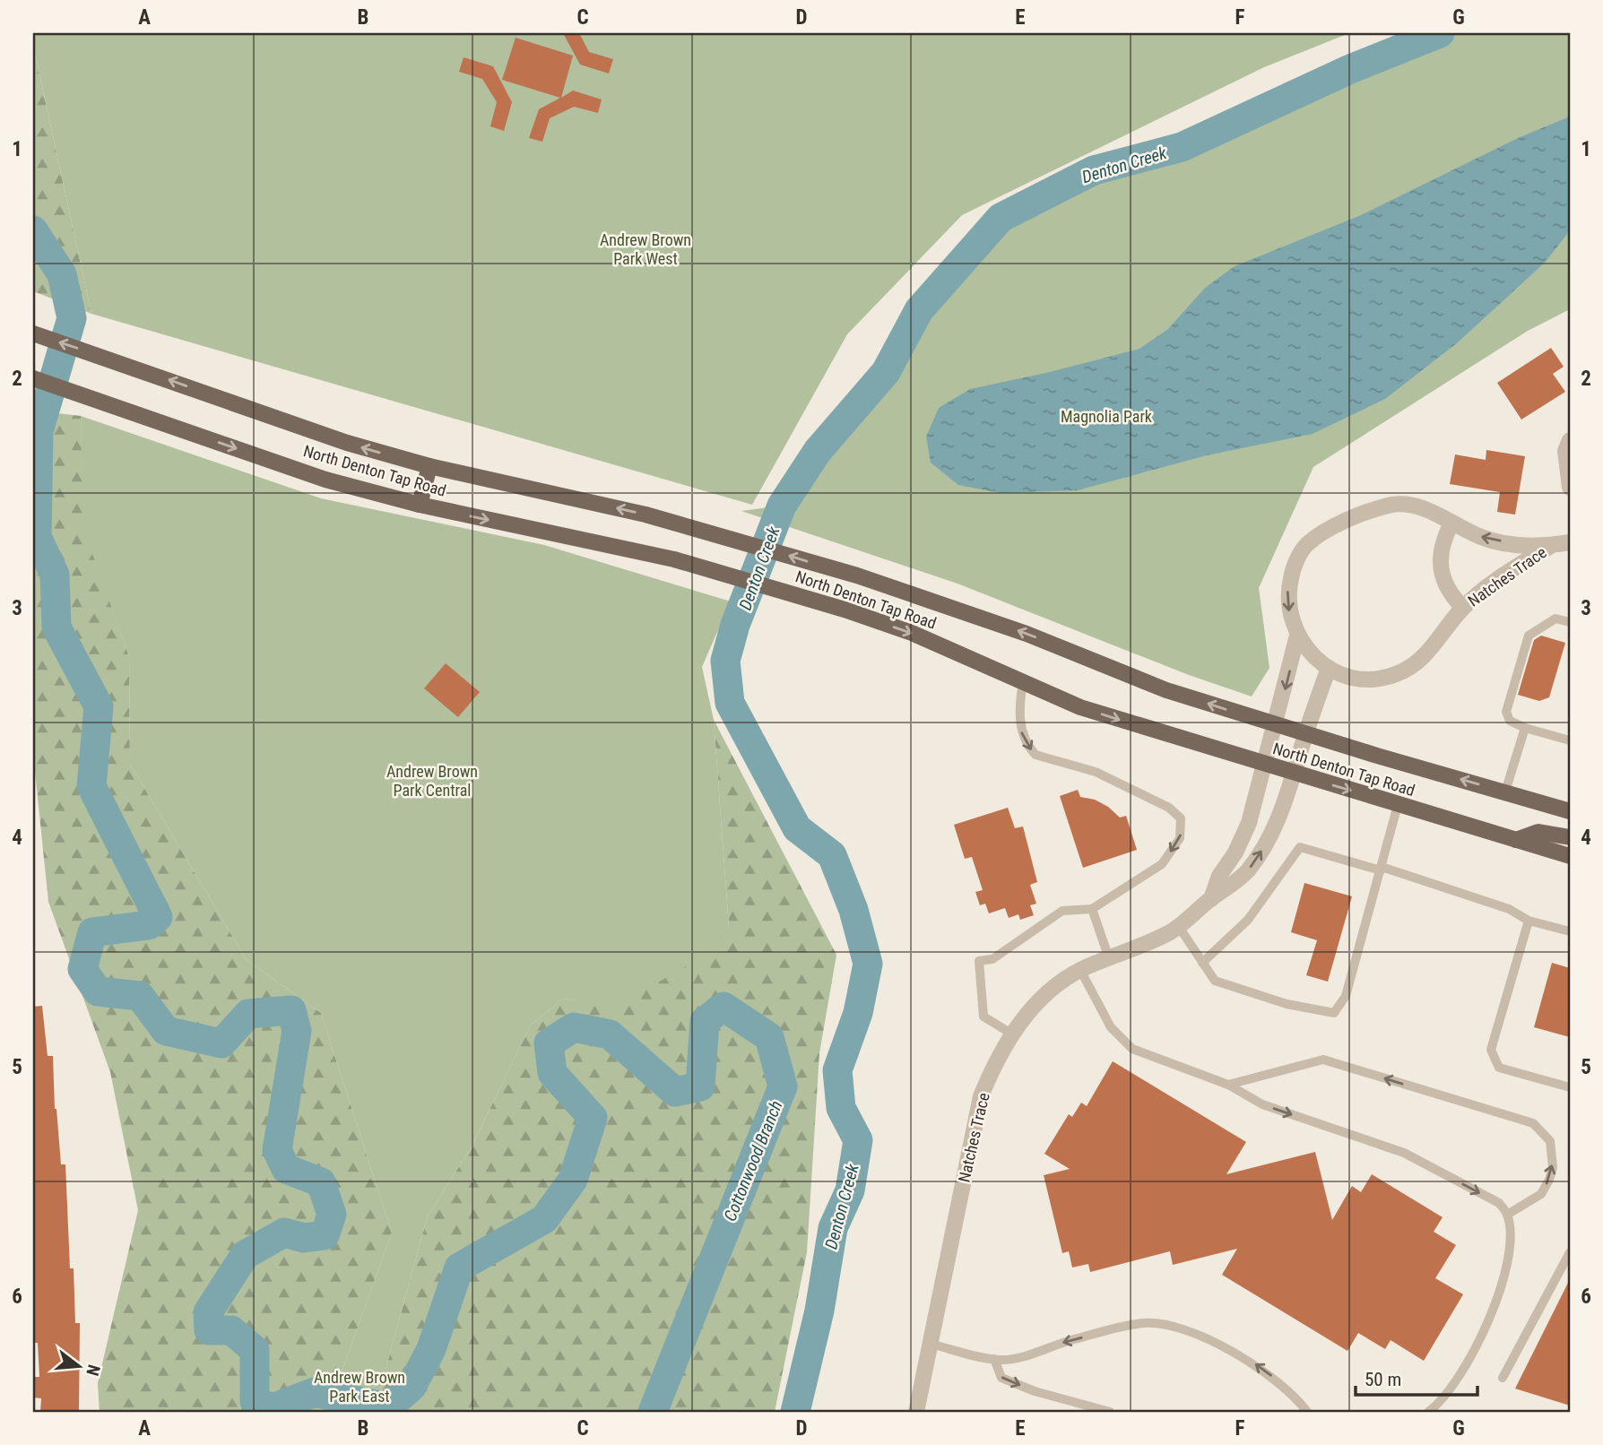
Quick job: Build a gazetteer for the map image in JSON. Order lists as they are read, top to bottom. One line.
{"streets":{"main road":["North Denton Tap Road"],"street":["Natches Trace"]},"crossings":[["North Denton Tap Road","Natches Trace"]],"water":["Denton Creek","Cottonwood Branch"],"parks":["Andrew Brown Park West","Magnolia Park","Andrew Brown Park Central","Andrew Brown Park East"],"scale_bar":"50 m","north":"right","grid":{"columns":["A","B","C","D","E","F","G"],"rows":["1","2","3","4","5","6"]}}
